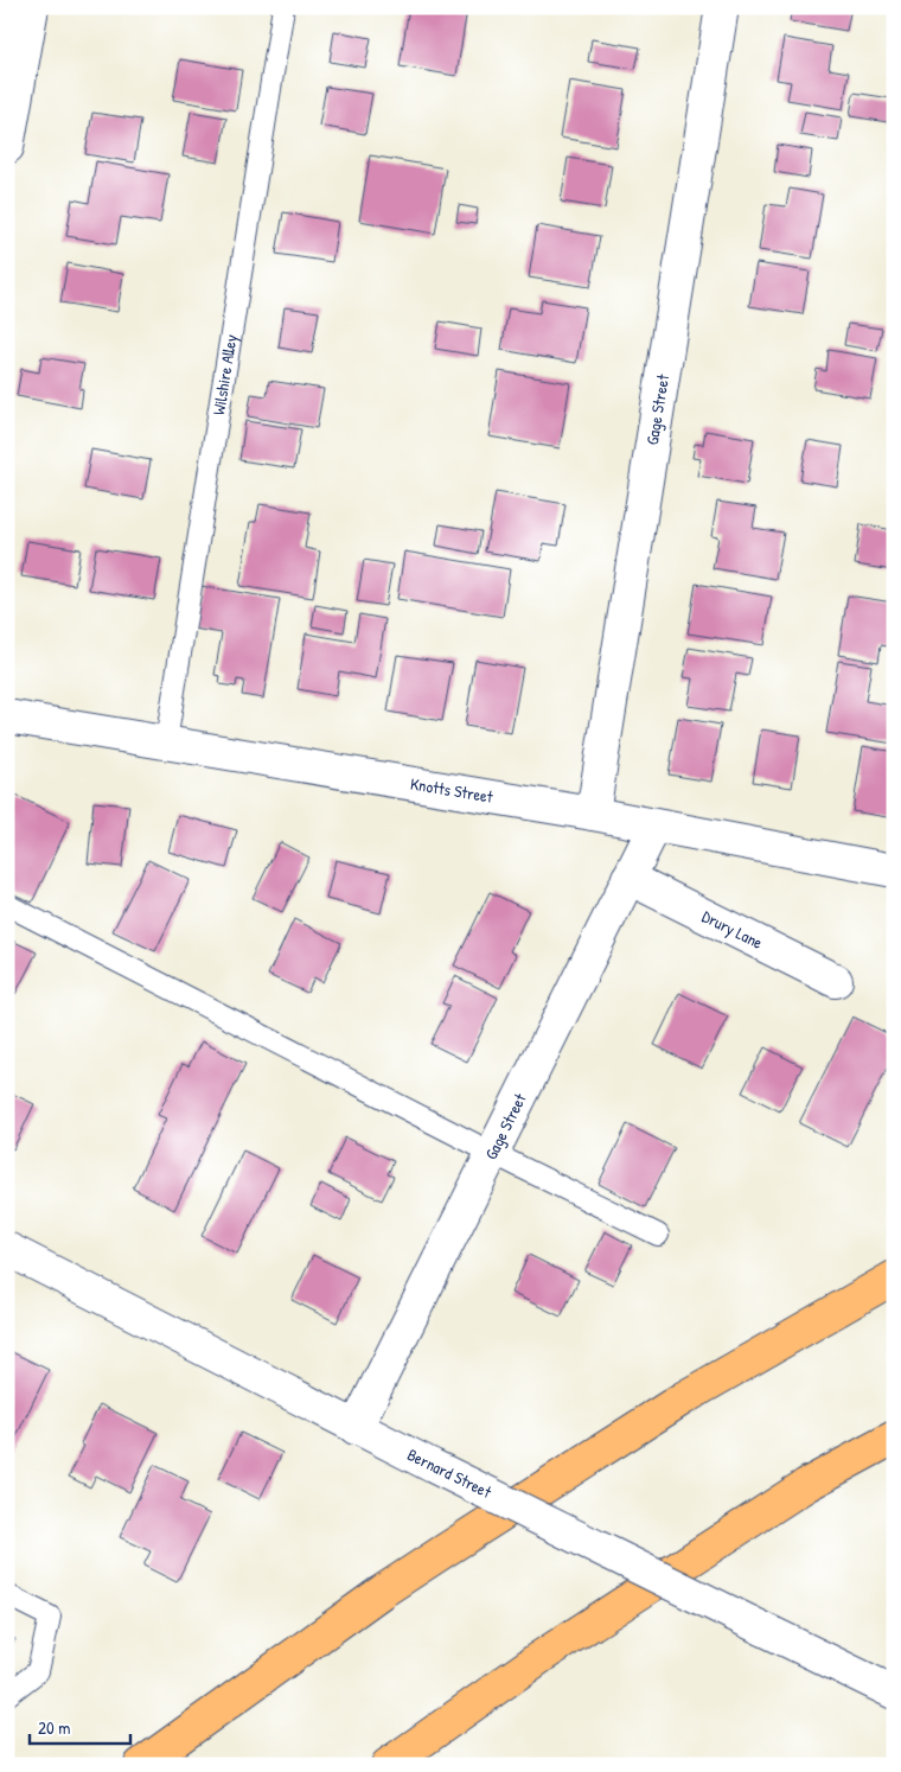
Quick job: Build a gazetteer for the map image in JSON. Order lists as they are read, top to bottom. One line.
{"streets":{"street":["Gage Street","Knotts Street","Drury Lane","Bernard Street"],"lane":["Wilshire Alley"]},"crossings":[["Wilshire Alley","Knotts Street"],["Gage Street","Knotts Street"],["Gage Street","Drury Lane"],["Gage Street","Bernard Street"]],"scale_bar":"20 m"}
